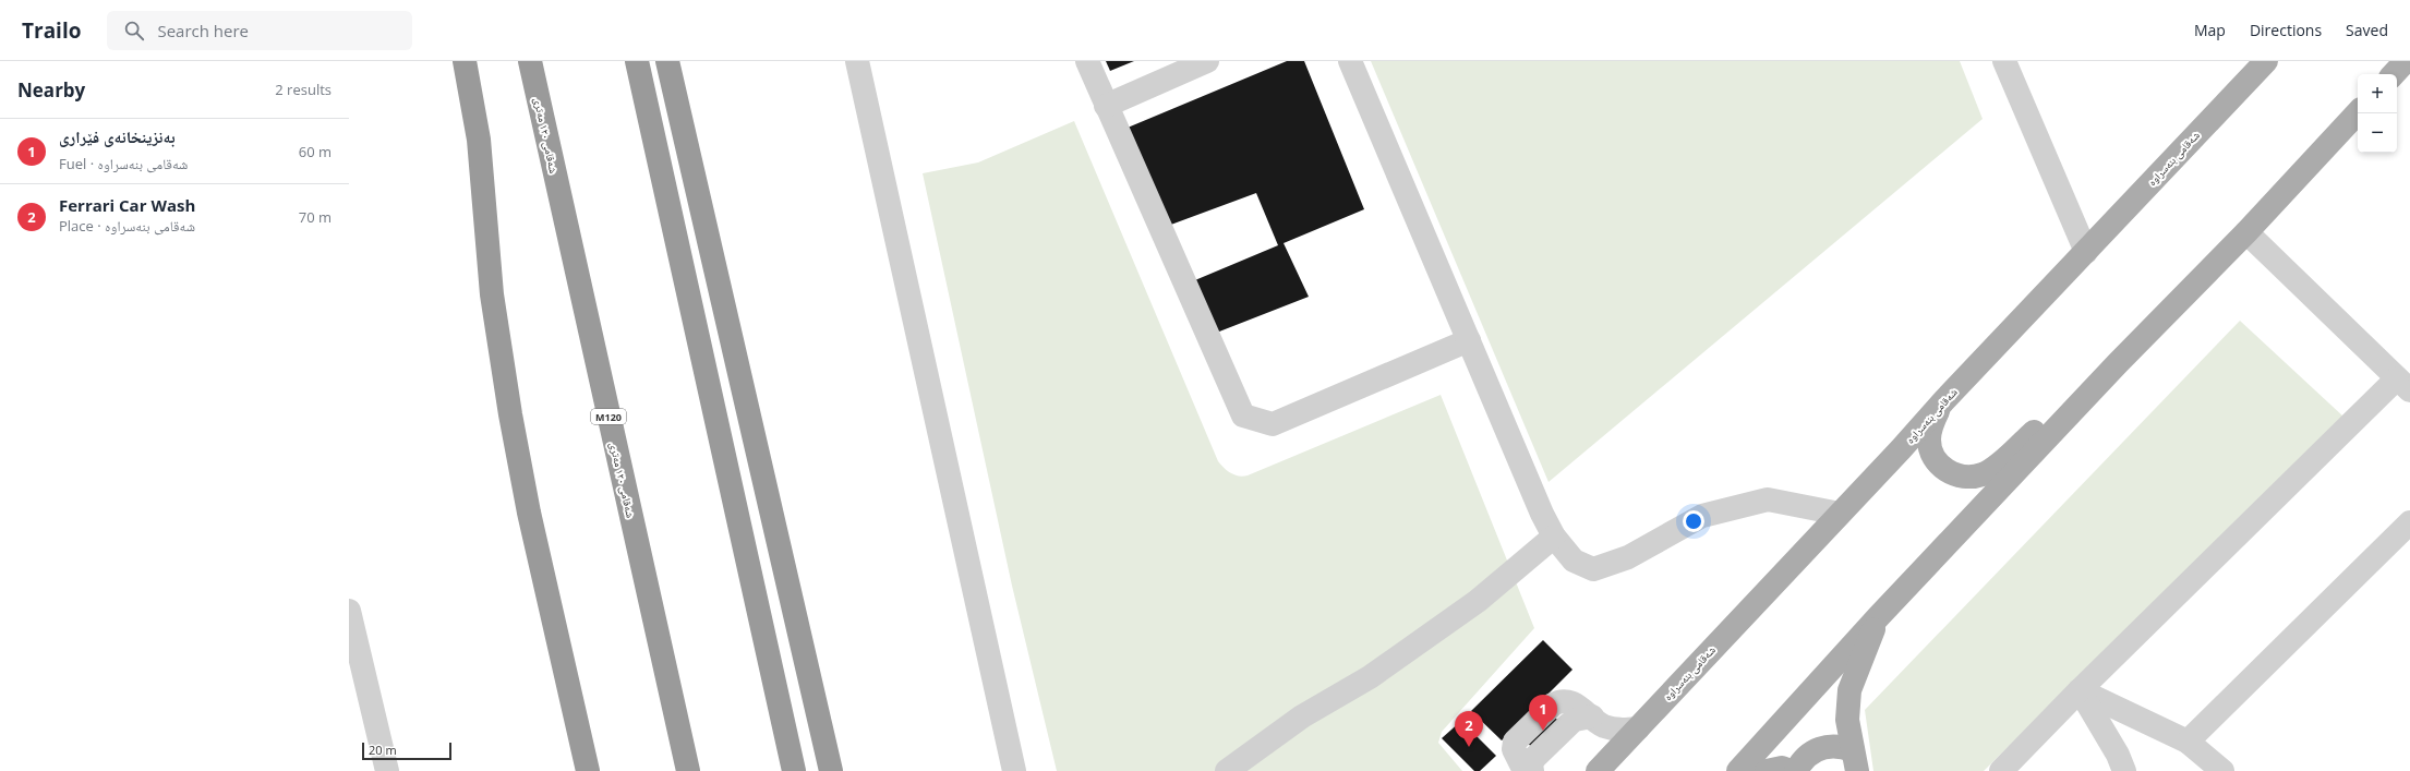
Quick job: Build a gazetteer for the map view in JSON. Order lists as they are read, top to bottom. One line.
{"streets":{"highway":["شەقامی ١٢٠ مەتری","M120"],"main road":["شەقامی بنەسراوە"]},"scale_bar":"20 m","page":{"header":"Trailo","search":"Search here","nav":["Map","Directions","Saved"],"heading":["Nearby","2 results"],"map_buttons":["+","−"],"list":[{"mark":"1","name":"بەنزینخانەی فێراری","note":"Fuel · شەقامی بنەسراوە","value":"60 m"},{"mark":"2","name":"Ferrari Car Wash","note":"Place · شەقامی بنەسراوە","value":"70 m"}],"pins":["1","2"],"scale":"20 m"}}
